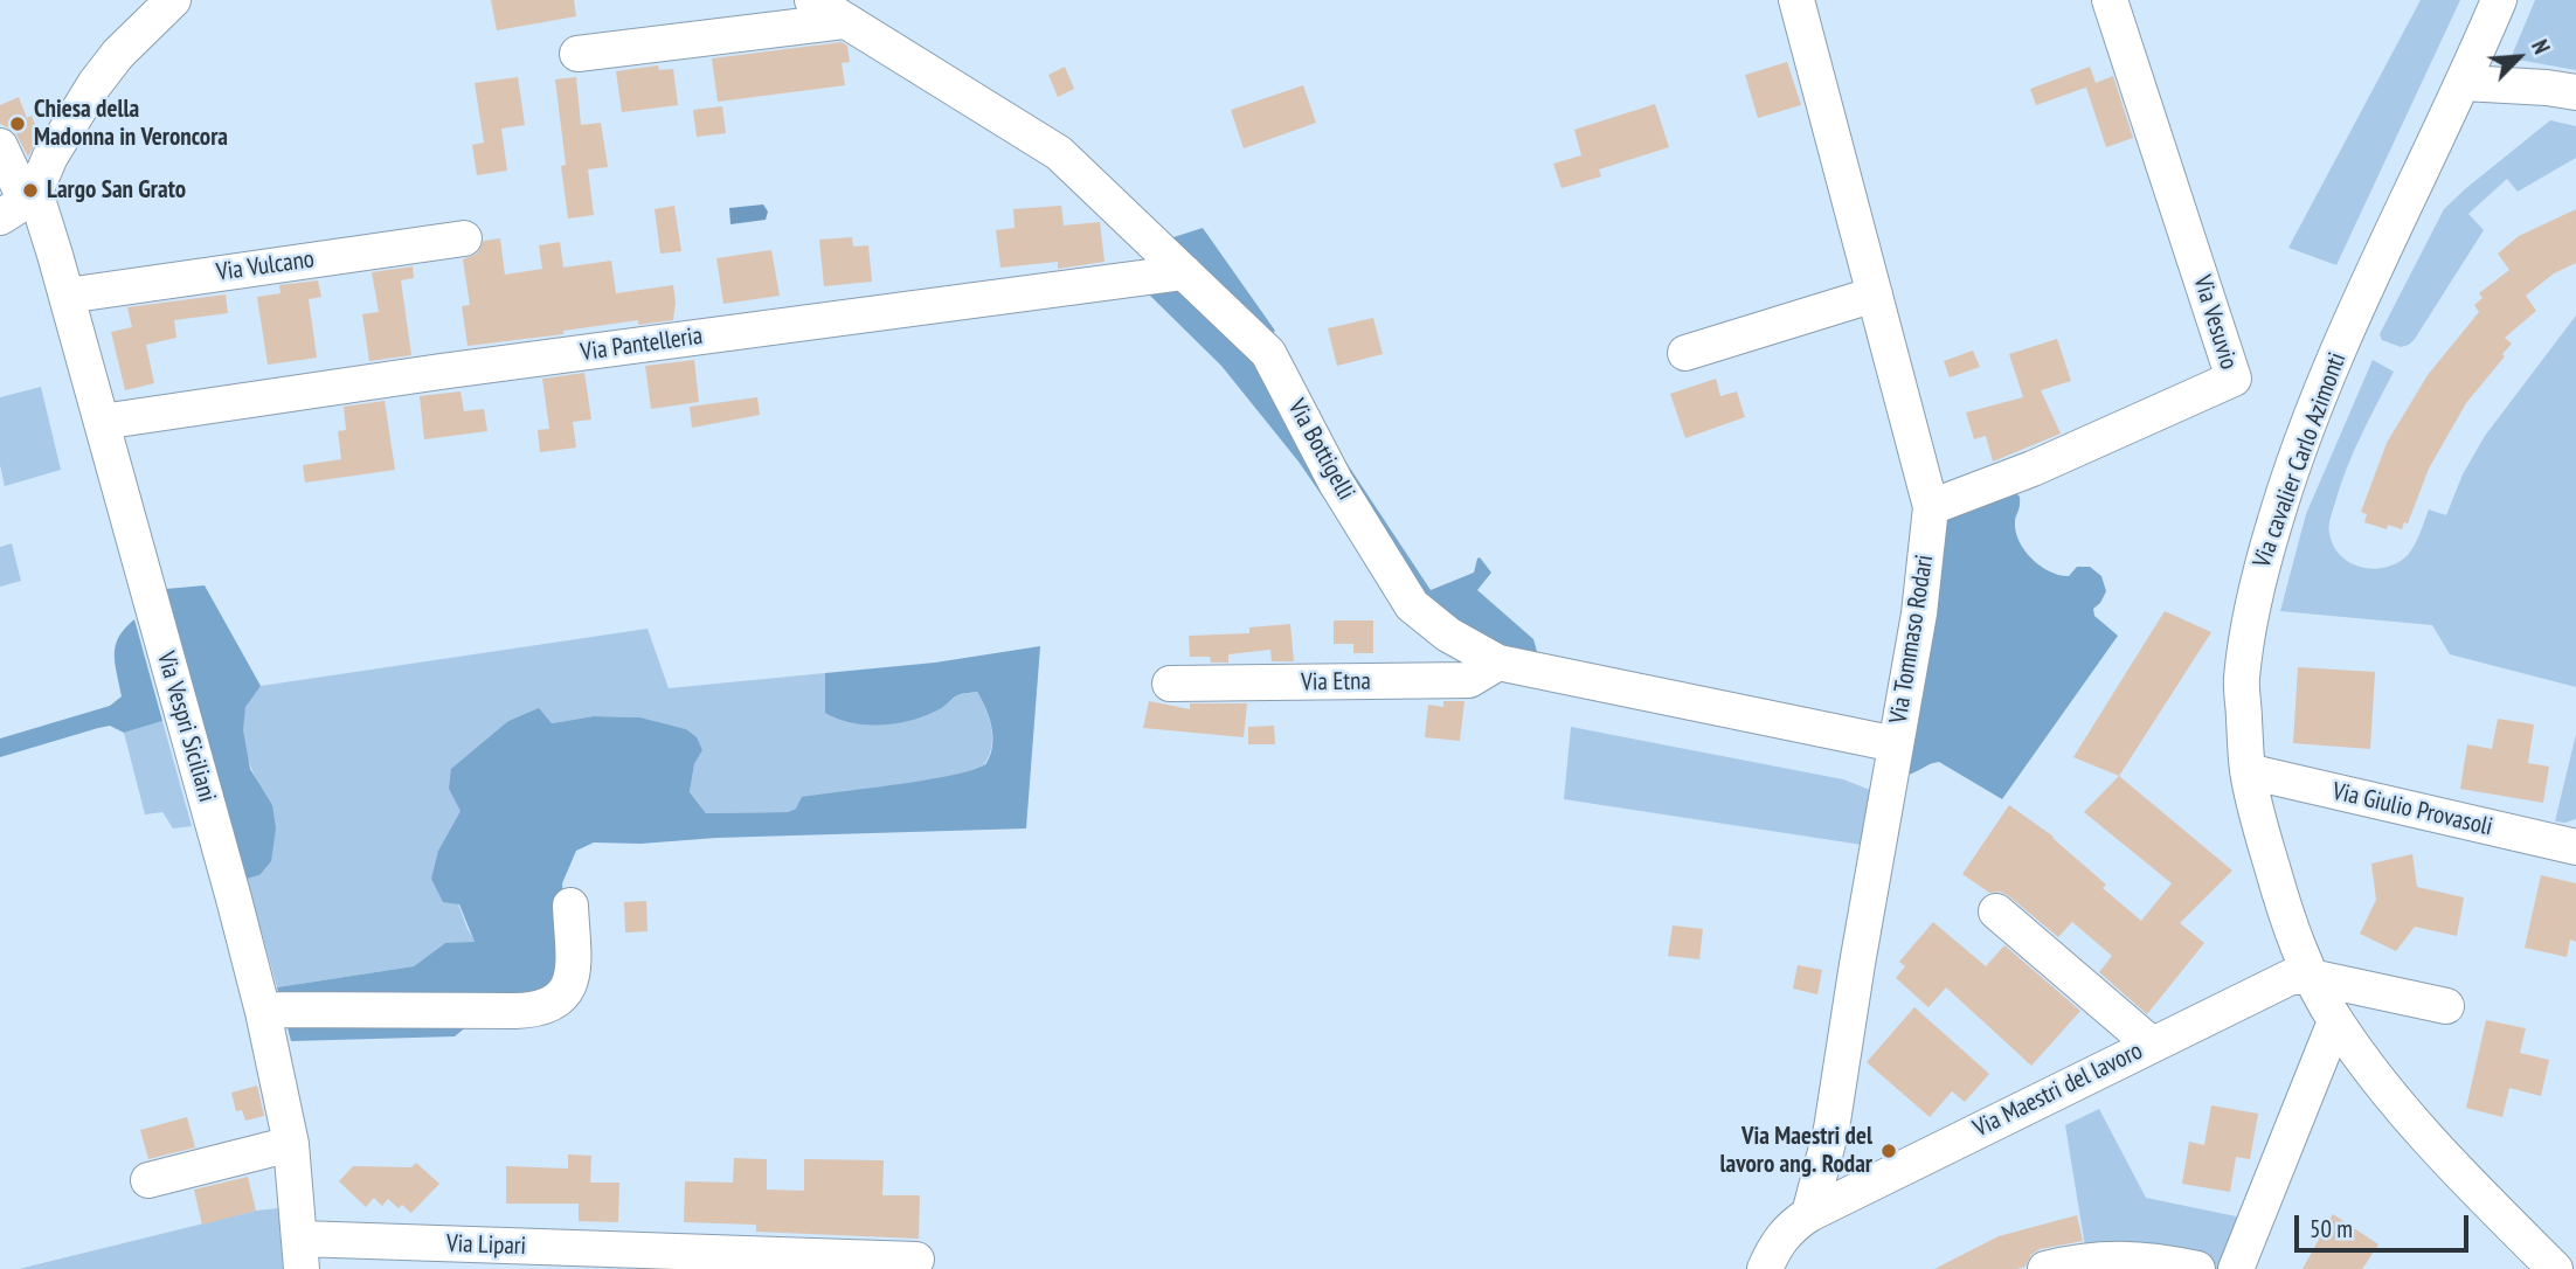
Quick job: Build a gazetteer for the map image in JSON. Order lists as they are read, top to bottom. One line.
{"streets":{"street":["Via Vulcano","Via Vesuvio","Via Pantelleria","Via Bottigelli","Via cavalier Carlo Azimonti","Via Tommaso Rodari","Via Etna","Via Vespri Siciliani","Via Giulio Provasoli","Via Maestri del lavoro","Via Lipari"]},"crossings":[["Via Vulcano","Via Vespri Siciliani"],["Via Vesuvio","Via Tommaso Rodari"],["Via Pantelleria","Via Bottigelli"],["Via Pantelleria","Via Vespri Siciliani"],["Via Bottigelli","Via Tommaso Rodari"],["Via Bottigelli","Via Etna"],["Via cavalier Carlo Azimonti","Via Giulio Provasoli"],["Via cavalier Carlo Azimonti","Via Maestri del lavoro"],["Via Tommaso Rodari","Via Maestri del lavoro"],["Via Vespri Siciliani","Via Lipari"]],"places":["Chiesa della Madonna in Veroncora","Largo San Grato","Via Maestri del lavoro ang. Rodar"],"scale_bar":"50 m","north":"top right"}
